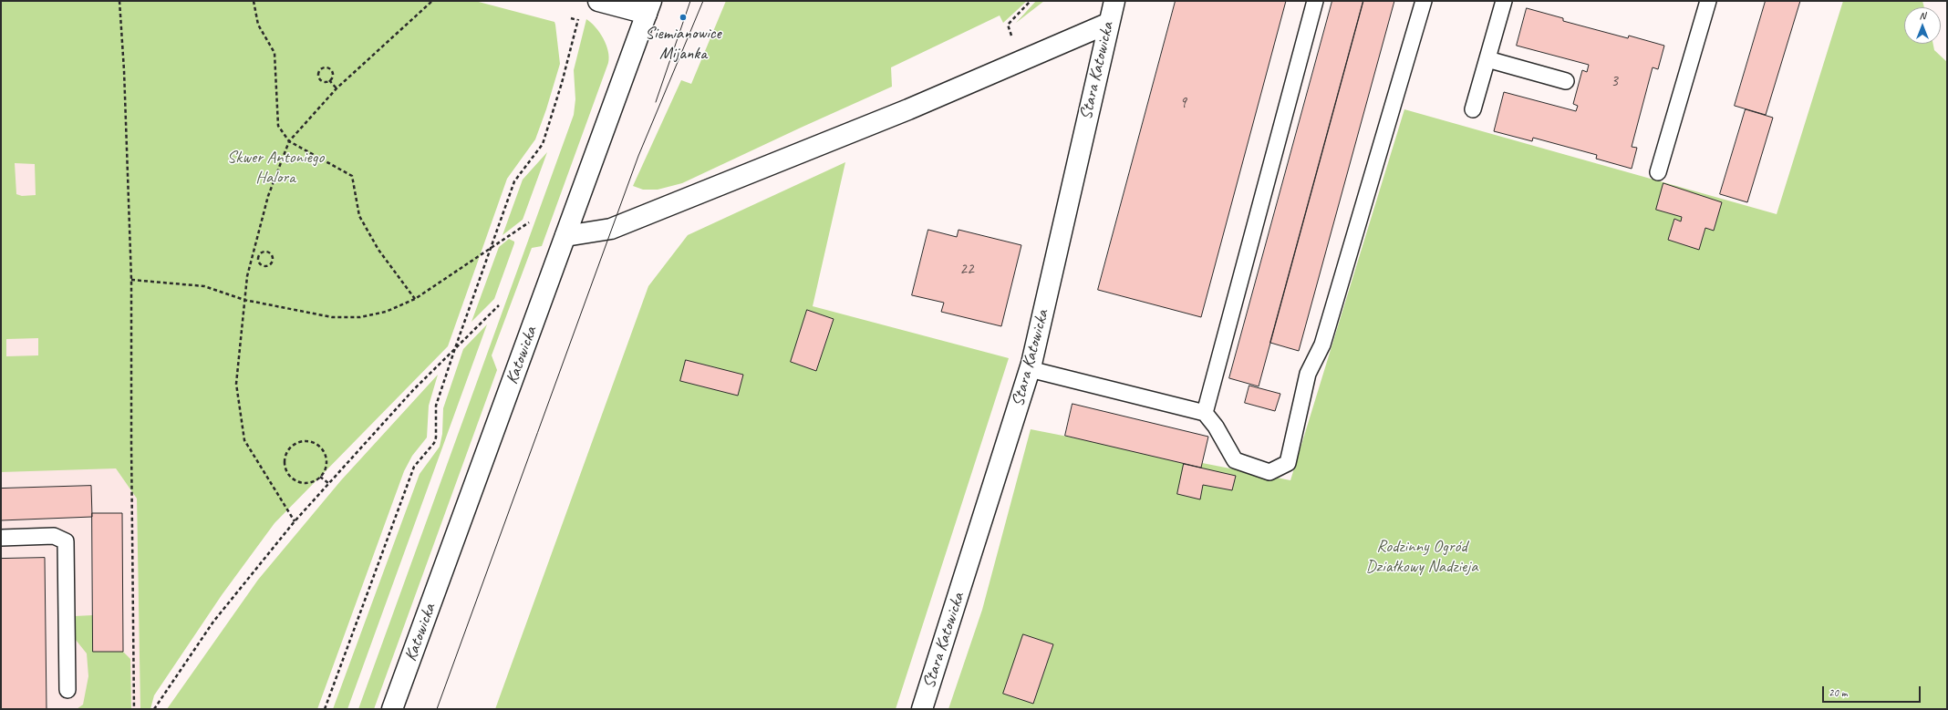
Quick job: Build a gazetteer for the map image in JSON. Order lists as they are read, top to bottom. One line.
{"streets":{"street":["Stara Katowicka","Katowicka"]},"parks":["Skwer Antoniego Halora","Rodzinny Ogród Działkowy Nadzieja"],"places":["Siemianowice Mijanka"],"house_numbers":["3","9","22"],"scale_bar":"20 m","north":"top"}
